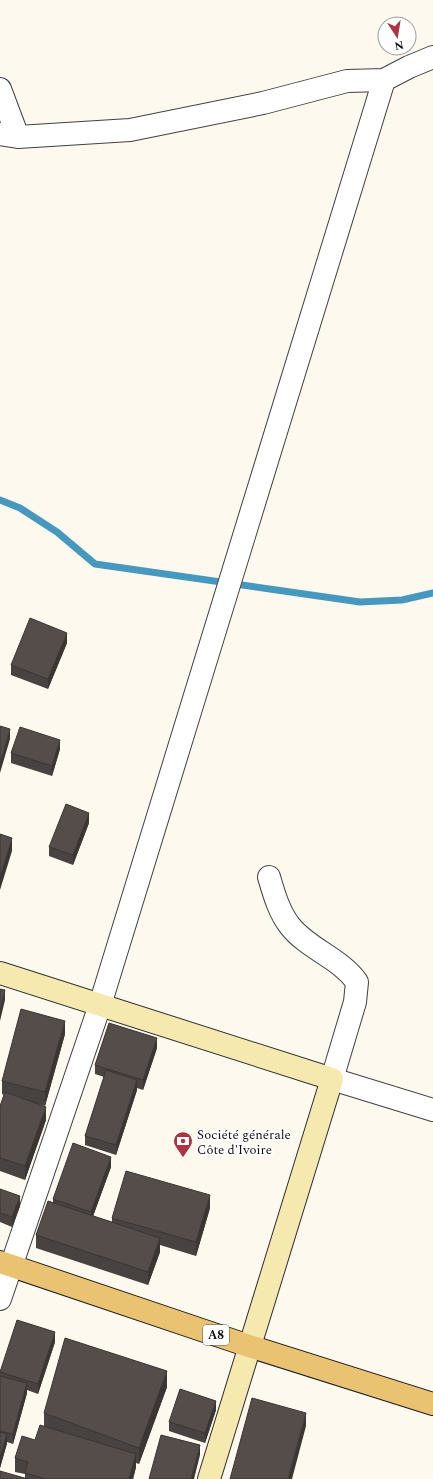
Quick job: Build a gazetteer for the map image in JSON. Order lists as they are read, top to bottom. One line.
{"streets":{"main road":["A8"]},"places":{"bank":["Société générale Côte d'Ivoire"]},"north":"bottom"}
